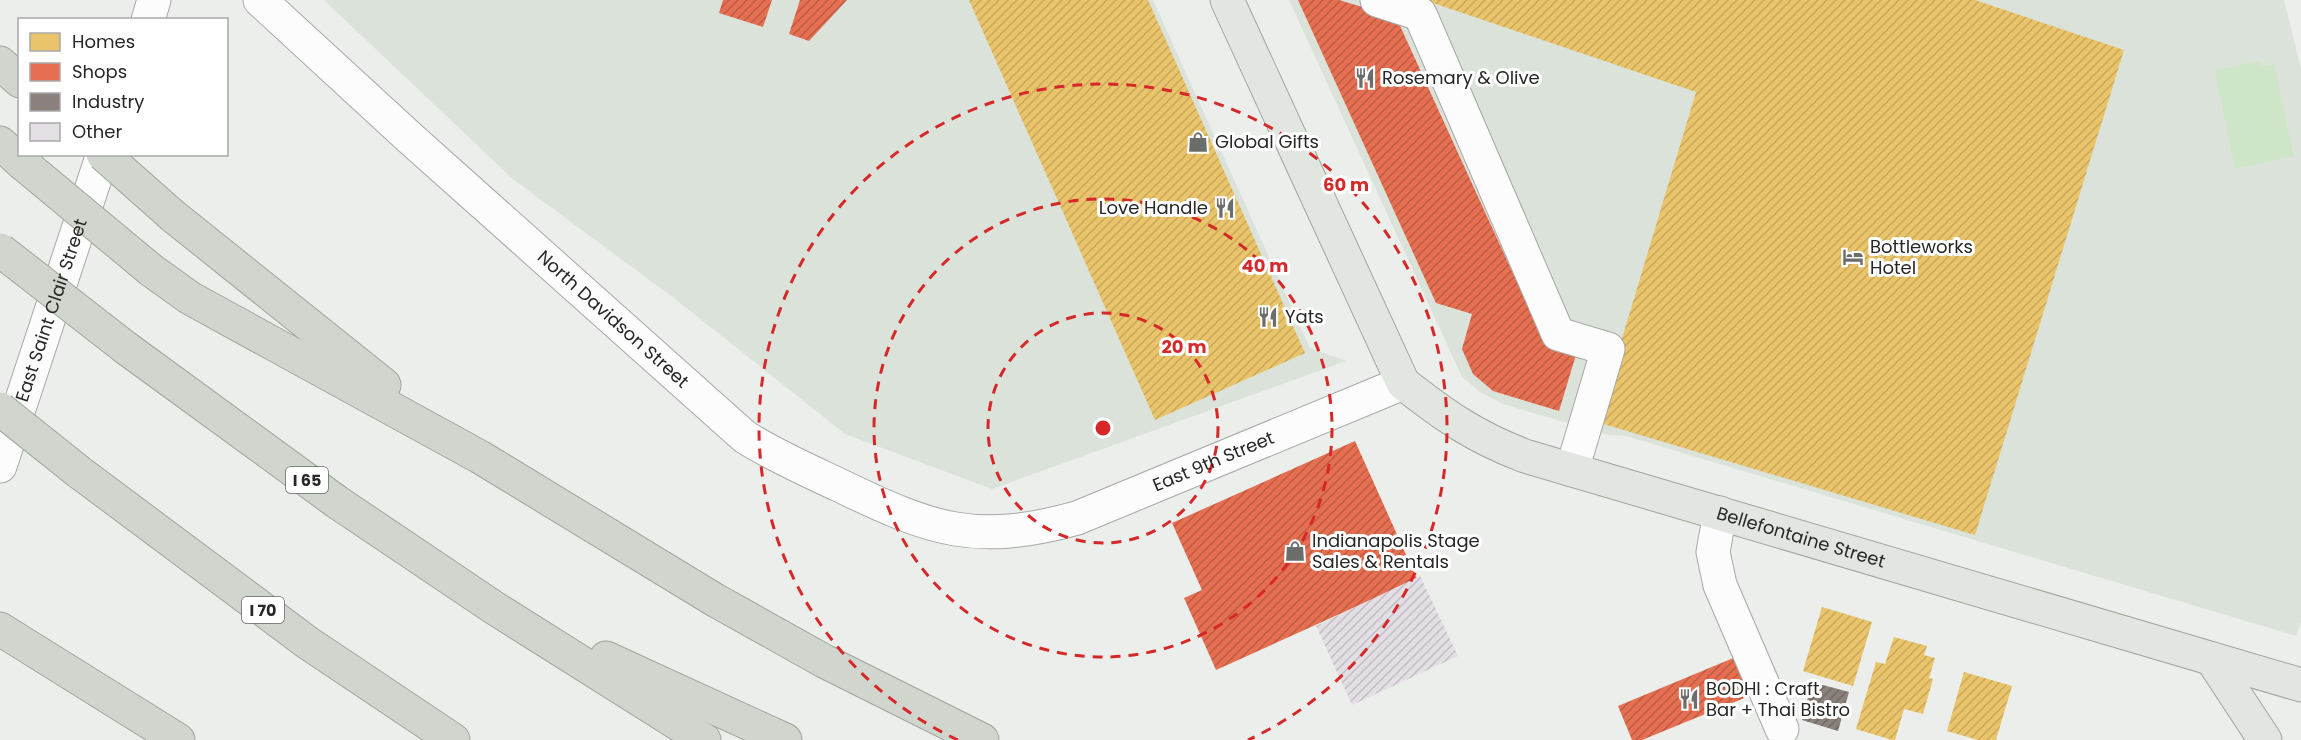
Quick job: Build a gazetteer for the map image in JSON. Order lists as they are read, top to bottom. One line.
{"streets":{"highway":["I 65","I 70"],"main road":["Bellefontaine Street"],"street":["East Saint Clair Street","North Davidson Street","East 9th Street"]},"crossings":[["North Davidson Street","East 9th Street"],["East 9th Street","Bellefontaine Street"]],"places":{"restaurant":["Rosemary & Olive","Love Handle","Yats","BODHI : Craft Bar + Thai Bistro"],"shop":["Global Gifts","Indianapolis Stage Sales & Rentals"],"hotel":["Bottleworks Hotel"]},"legend":["Homes","Shops","Industry","Other"],"rings":["60 m","40 m","20 m"]}
